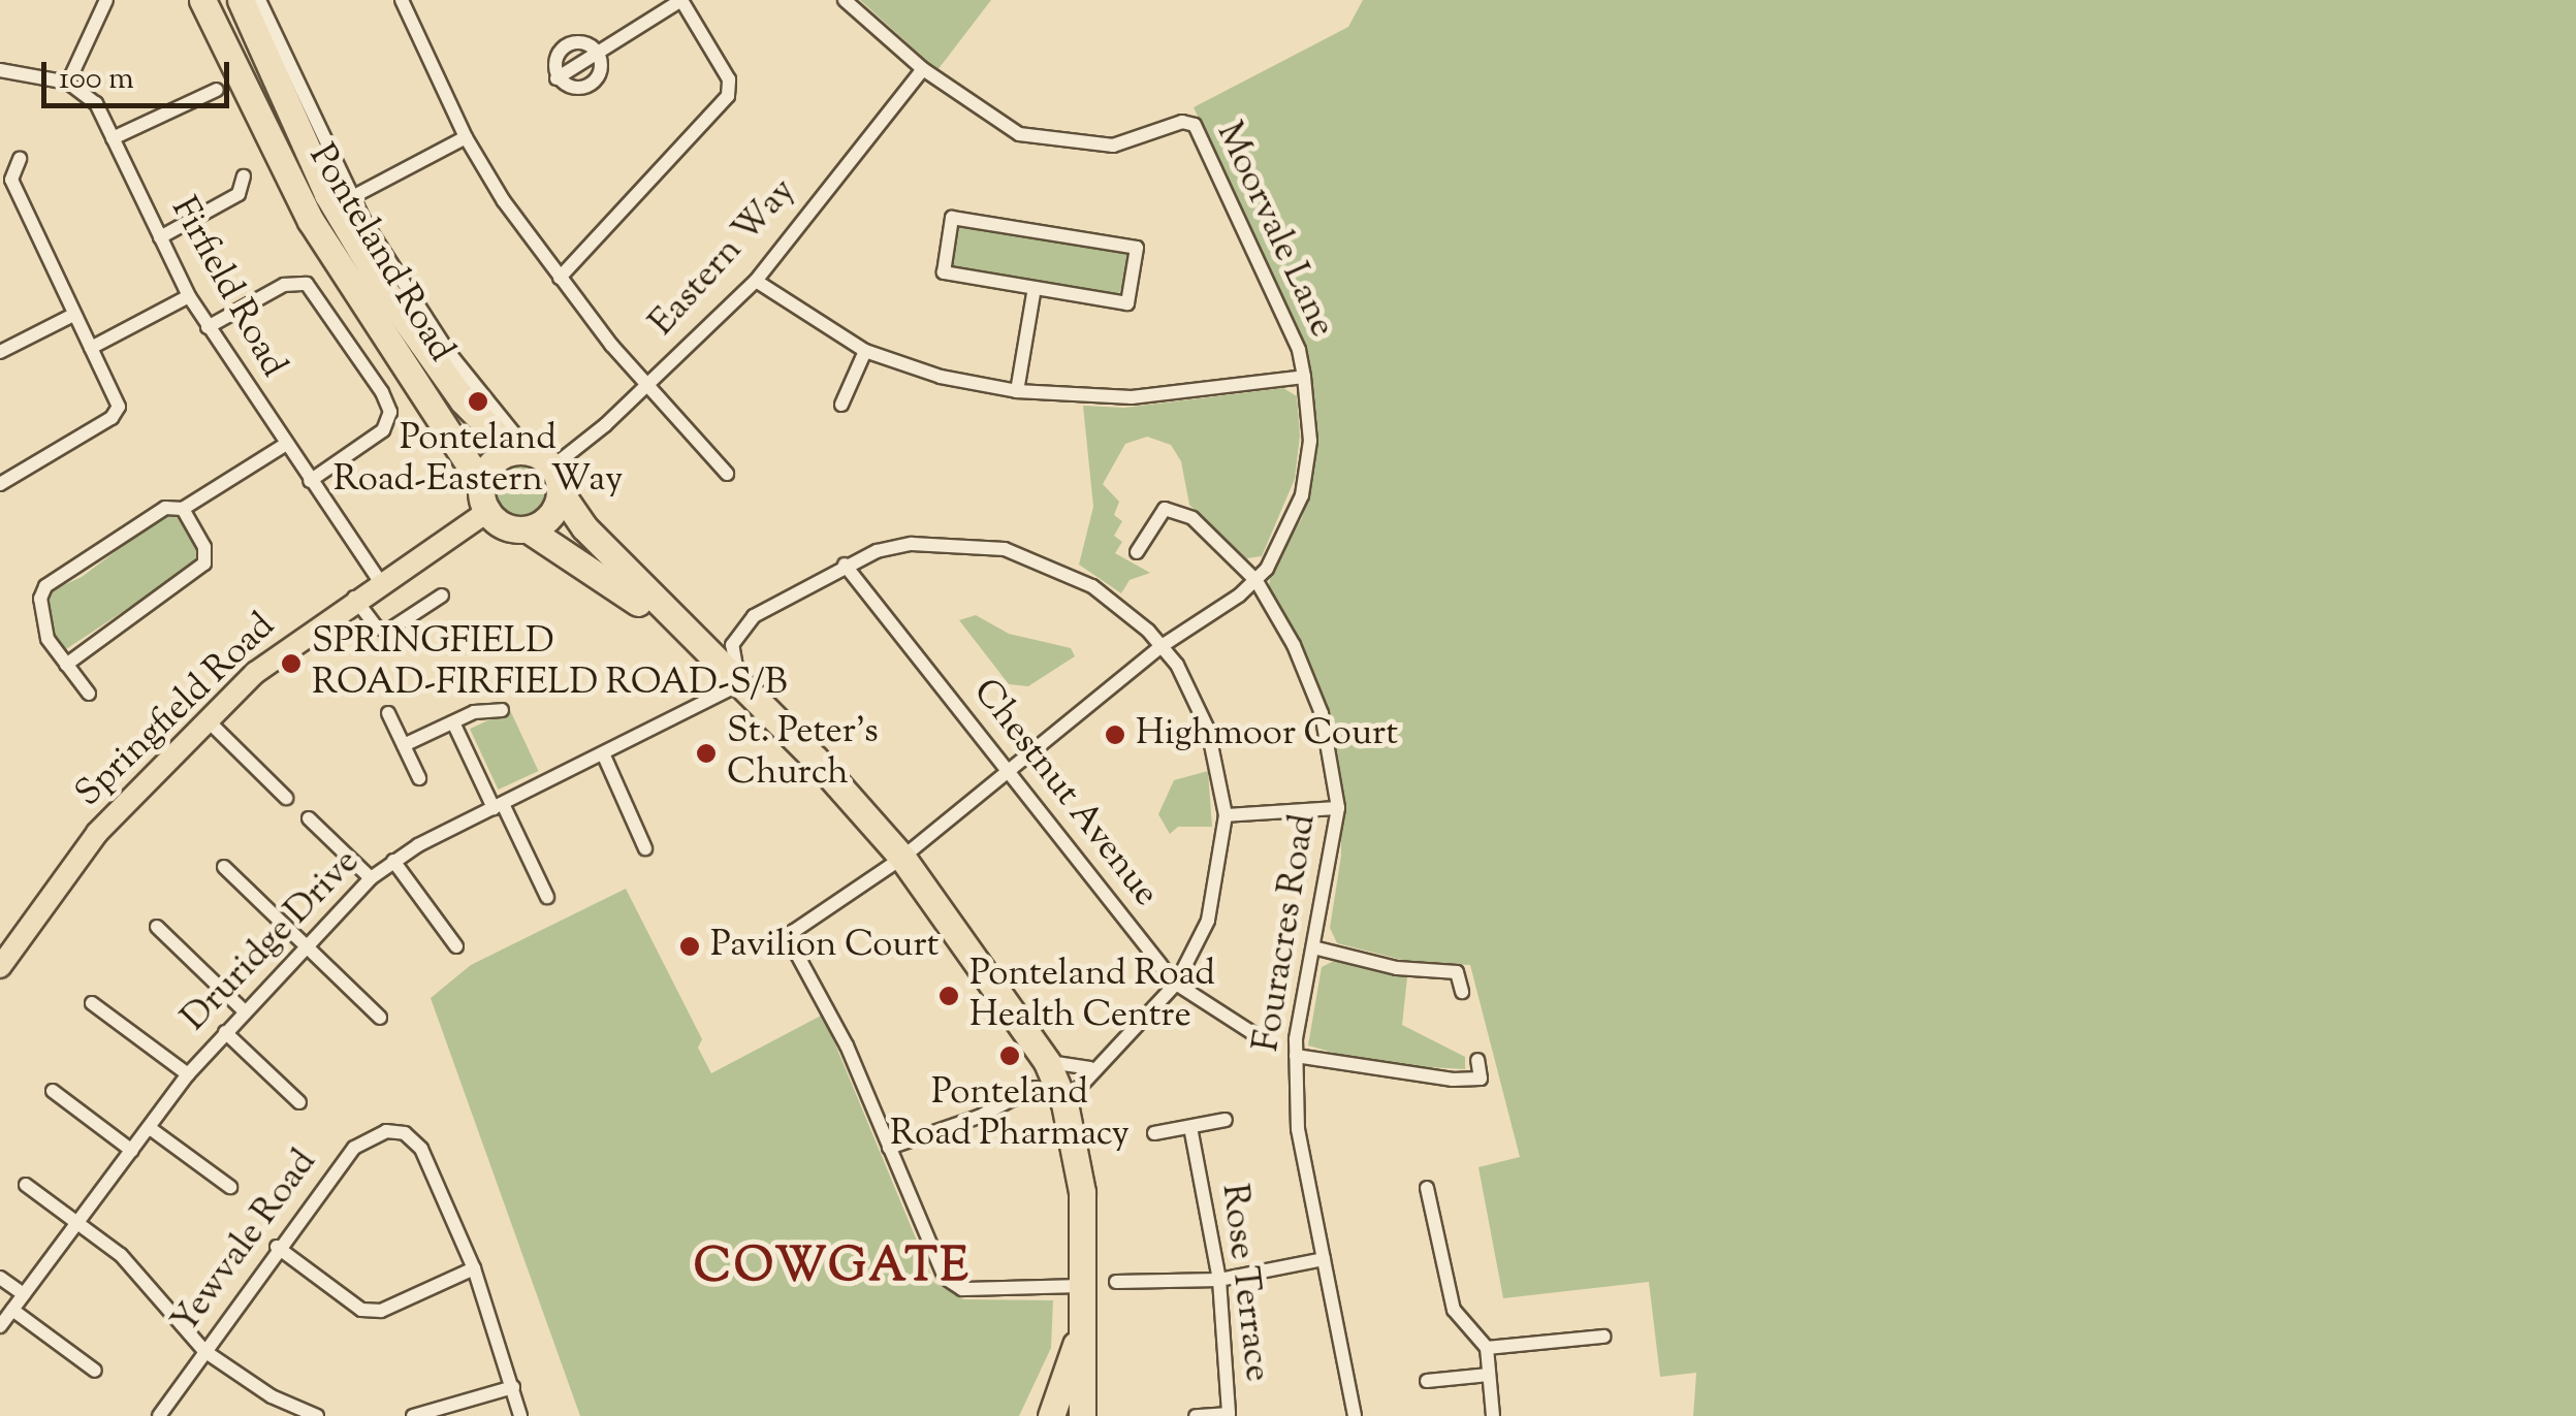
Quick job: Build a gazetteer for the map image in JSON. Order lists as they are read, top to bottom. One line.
{"streets":{"highway":["Ponteland Road"],"main road":["Springfield Road"],"street":["Moorvale Lane","Eastern Way","Firfield Road","Chestnut Avenue","Fouracres Road","Druridge Drive","Yewvale Road","Rose Terrace"]},"crossings":[["Moorvale Lane","Eastern Way"],["Moorvale Lane","Fouracres Road"],["Ponteland Road","Eastern Way"],["Ponteland Road","Springfield Road"],["Ponteland Road","Druridge Drive"],["Eastern Way","Springfield Road"],["Firfield Road","Springfield Road"]],"districts":["COWGATE"],"places":["Ponteland Road-Eastern Way","SPRINGFIELD ROAD-FIRFIELD ROAD-S/B","Highmoor Court","St. Peter's Church","Pavilion Court","Ponteland Road Health Centre","Ponteland Road Pharmacy"],"scale_bar":"100 m"}
